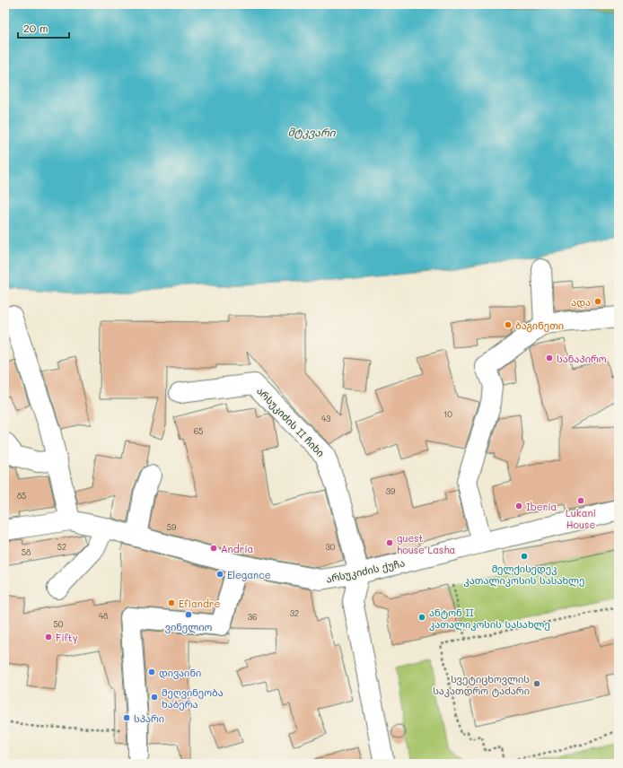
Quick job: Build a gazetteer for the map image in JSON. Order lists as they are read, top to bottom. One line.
{"streets":{"street":["არსუკიძის II ჩიხი","არსუკიძის ქუჩა"]},"crossings":[["არსუკიძის II ჩიხი","არსუკიძის ქუჩა"]],"water":["მტკვარი"],"places":["ადა","ბაგინეთი","სანაპირო","Lukani House","Iberia","guest house Lasha","Andria","მელქისედეკ კათალიკოსის სასახლე","Elegance","Efiandre","ვინელიო","ანტონ II კათალიკოსის სასახლე","Fifty","დივაინი","სვეტიცხოვლის საკათდრო ტაძარი","მეღვინეობა ხაბერა","სპარი"],"house_numbers":["10","43","65","39","85","59","52","30","58","32","48","36","50"],"scale_bar":"20 m"}
